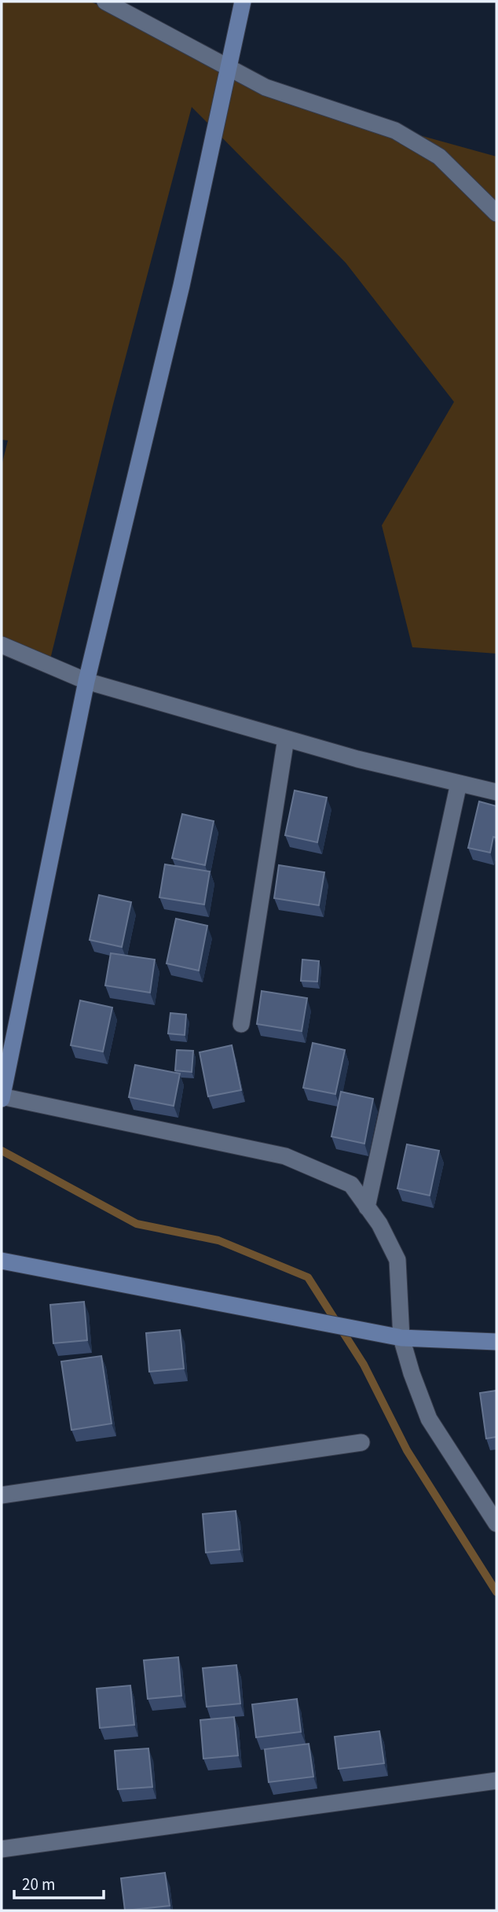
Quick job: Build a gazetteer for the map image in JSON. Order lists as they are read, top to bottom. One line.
{"scale_bar":"20 m"}
